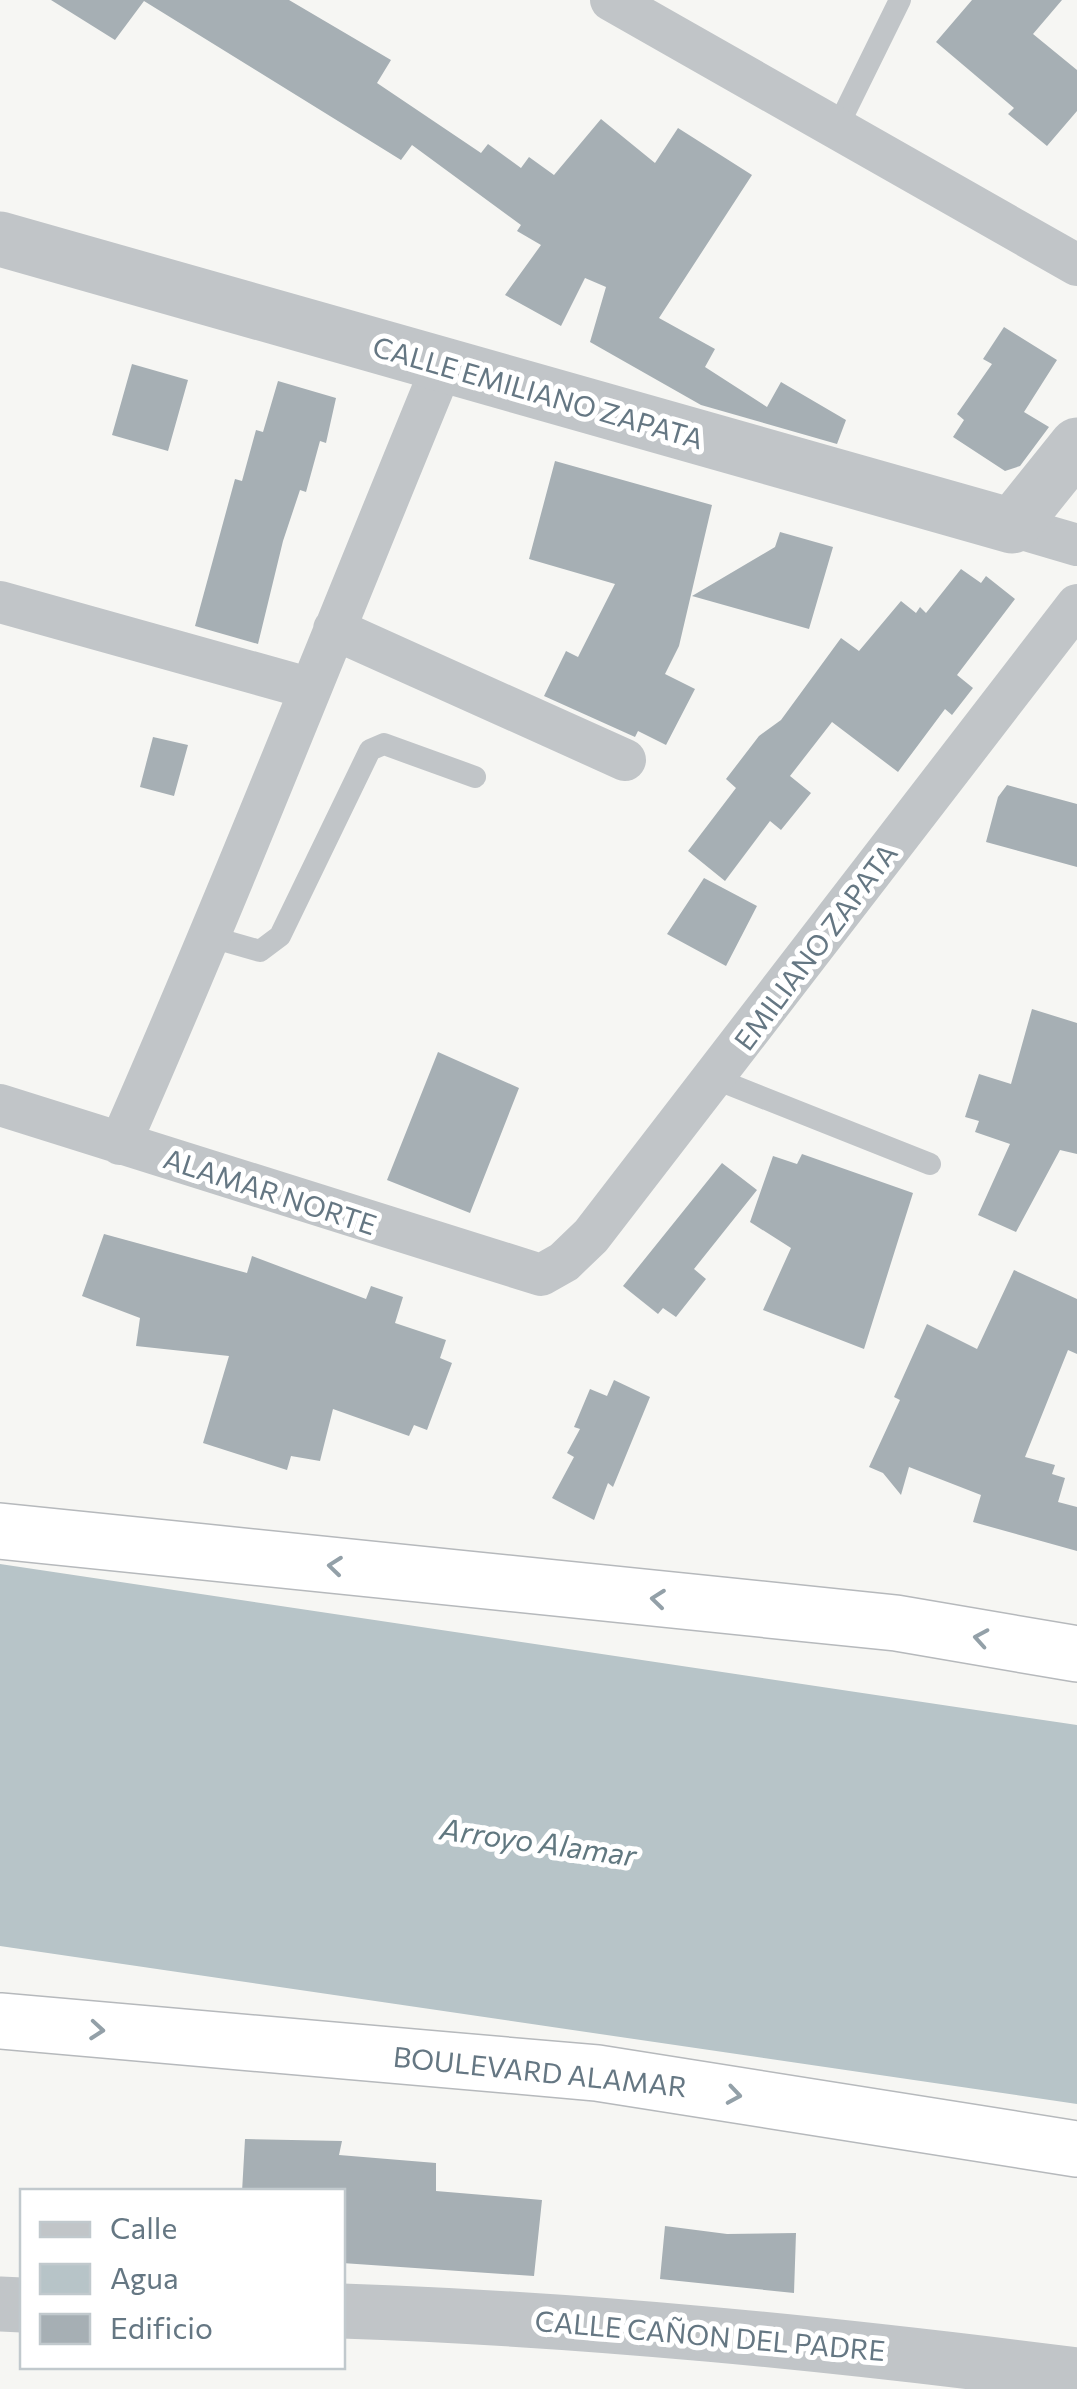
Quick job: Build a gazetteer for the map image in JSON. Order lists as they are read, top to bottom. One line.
{"streets":{"highway":["BOULEVARD ALAMAR"],"street":["CALLE EMILIANO ZAPATA","EMILIANO ZAPATA","ALAMAR NORTE","CALLE CAÑON DEL PADRE"]},"crossings":[["EMILIANO ZAPATA","ALAMAR NORTE"]],"water":["Arroyo Alamar"],"legend":["Calle","Agua","Edificio"]}
